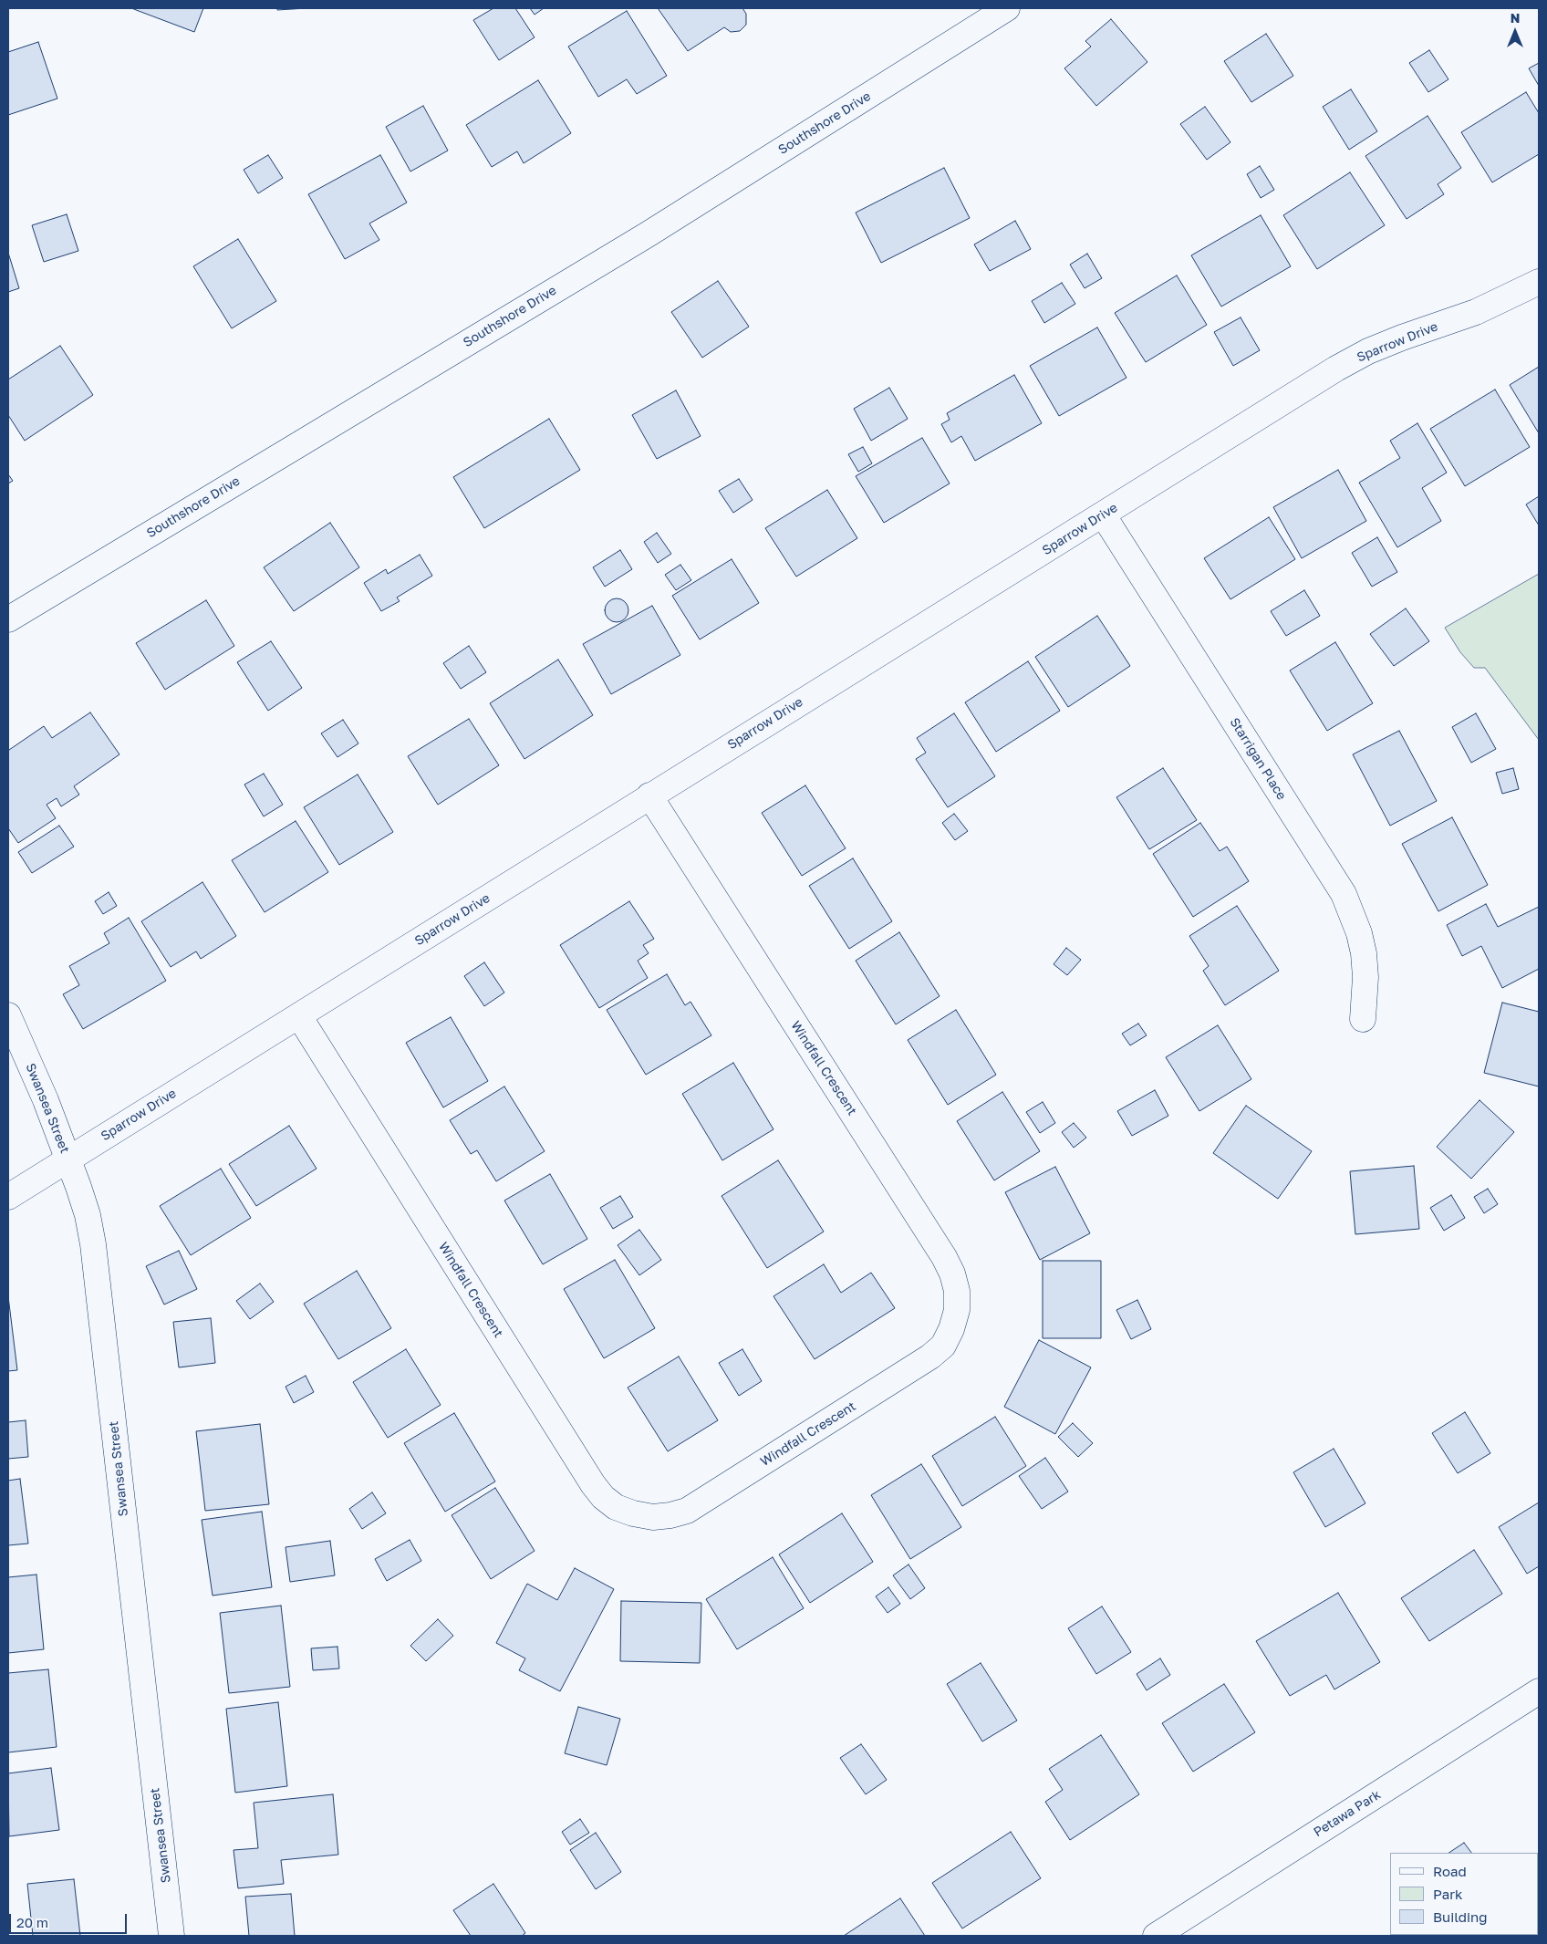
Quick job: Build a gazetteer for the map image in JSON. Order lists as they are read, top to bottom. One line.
{"streets":{"street":["Southshore Drive","Sparrow Drive","Starrigan Place","Windfall Crescent","Swansea Street","Petawa Park"]},"crossings":[["Sparrow Drive","Starrigan Place"],["Sparrow Drive","Windfall Crescent"],["Sparrow Drive","Swansea Street"]],"legend":["Road","Park","Building"],"scale_bar":"20 m","north":"top"}
